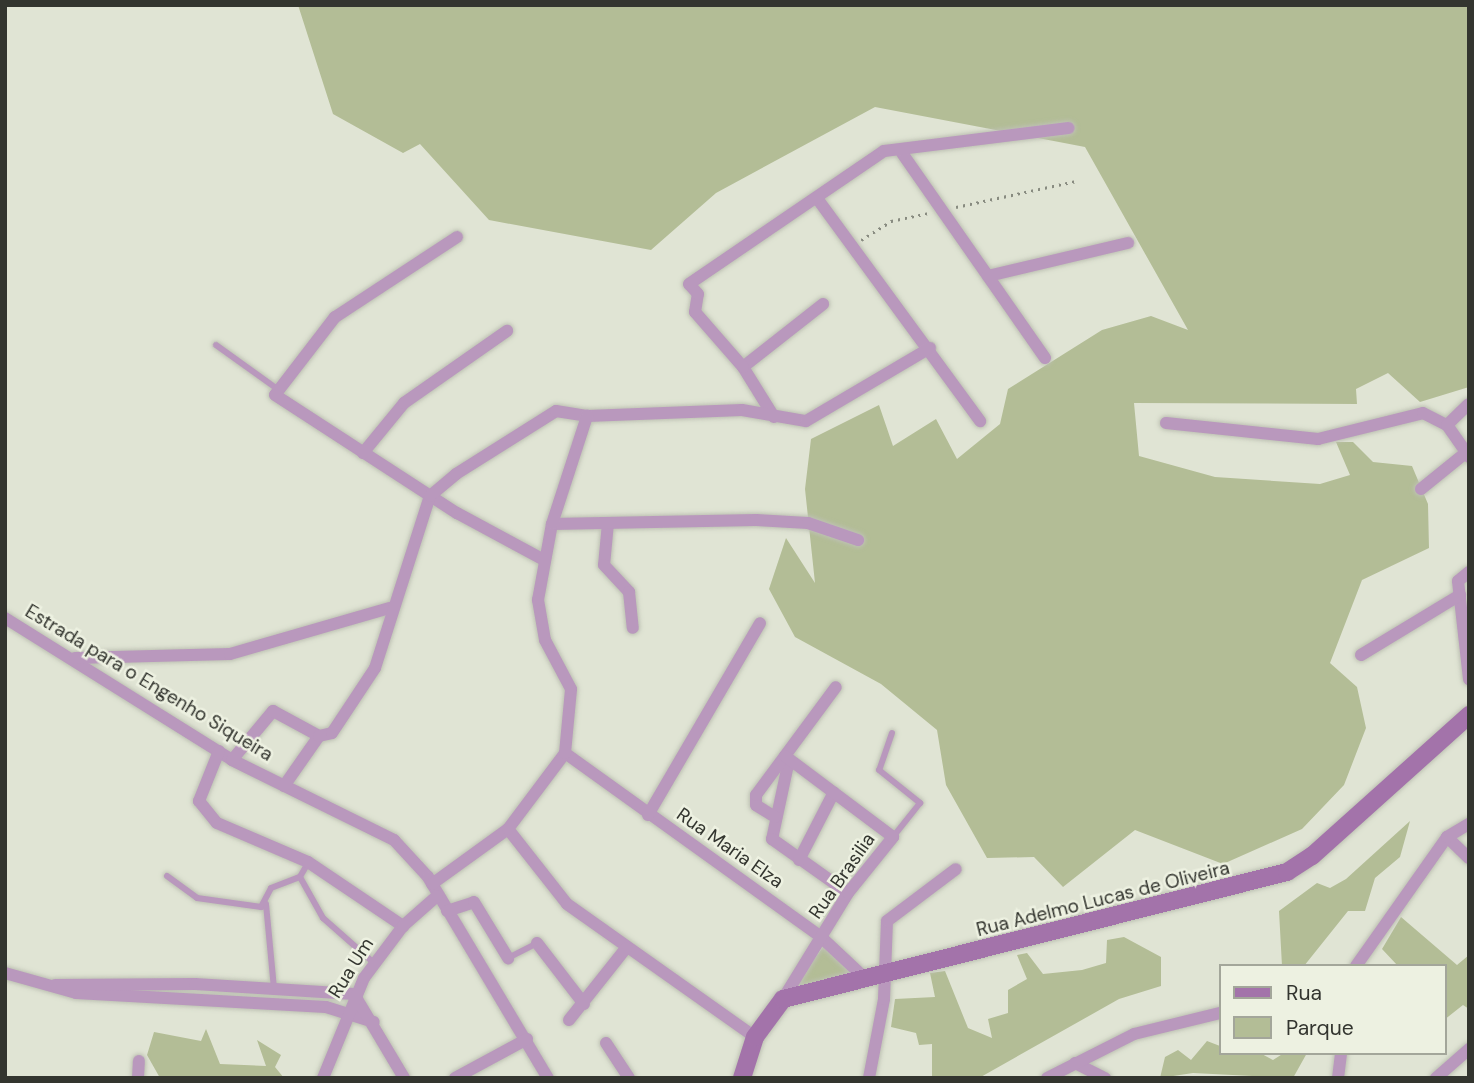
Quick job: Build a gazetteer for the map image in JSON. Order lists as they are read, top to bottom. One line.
{"streets":{"street":["Estrada para o Engenho Siqueira","Rua Maria Elza","Rua Brasilia","Rua Adelmo Lucas de Oliveira","Rua Um"]},"crossings":[["Estrada para o Engenho Siqueira","Rua Um"],["Rua Maria Elza","Rua Brasilia"],["Rua Maria Elza","Rua Adelmo Lucas de Oliveira"],["Rua Maria Elza","Rua Um"],["Rua Brasilia","Rua Adelmo Lucas de Oliveira"]],"legend":["Rua","Parque"]}
